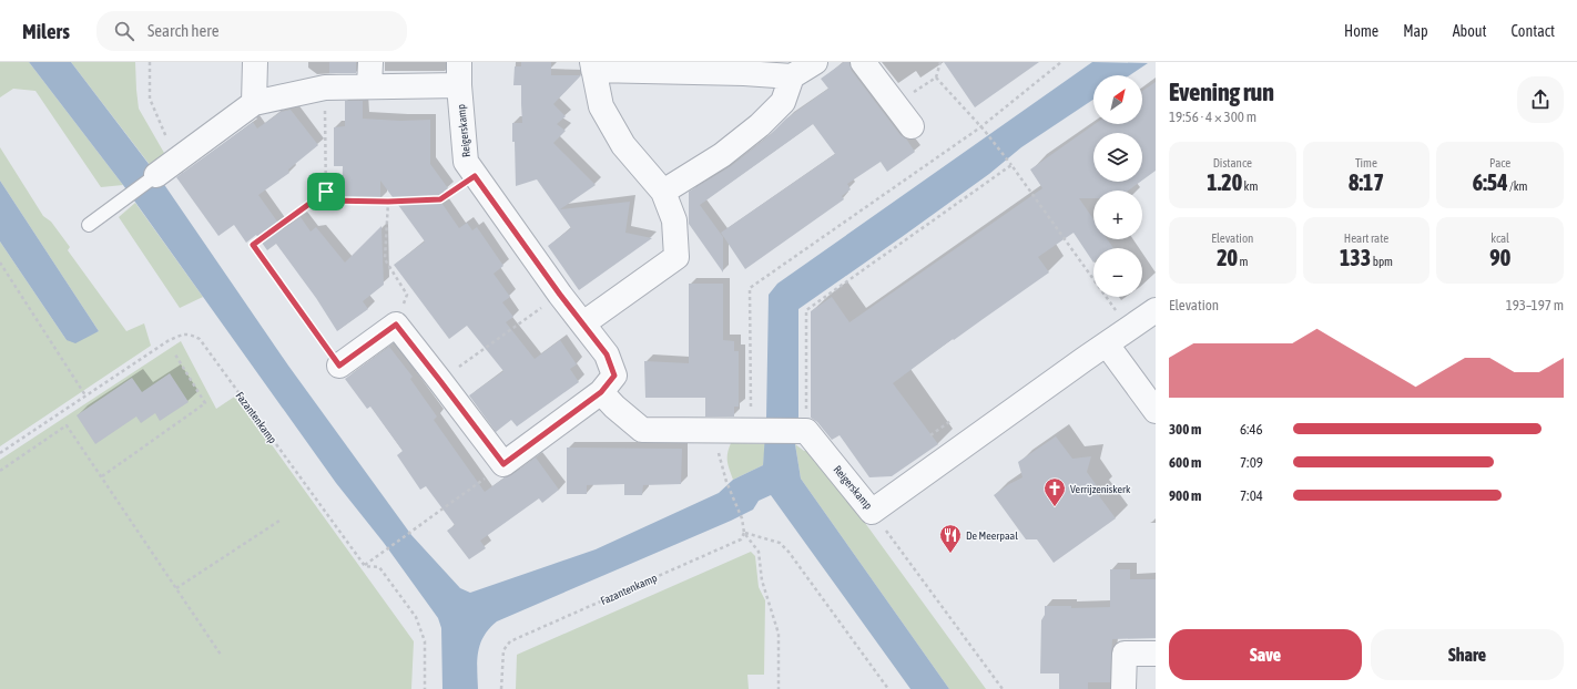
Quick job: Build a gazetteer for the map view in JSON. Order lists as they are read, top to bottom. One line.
{"streets":{"street":["Reigerskamp"],"path":["Fazantenkamp"]},"places":{"church":["Verrijzeniskerk"],"restaurant":["De Meerpaal"]},"north":"top right","page":{"header":"Milers","search":"Search here","nav":["Home","Map","About","Contact"],"heading":["Evening run","19:56 · 4 × 300 m"],"map_buttons":["+","−"],"stats":[["Distance","1.20 km"],["Time","8:17"],["Pace","6:54 /km"],["Elevation","20 m"],["Heart rate","133 bpm"],["kcal","90"]],"chart":["Elevation","193–197 m"],"list":[{"name":"300 m","note":"6:46"},{"name":"600 m","note":"7:09"},{"name":"900 m","note":"7:04"}],"buttons":["Save","Share"]}}
